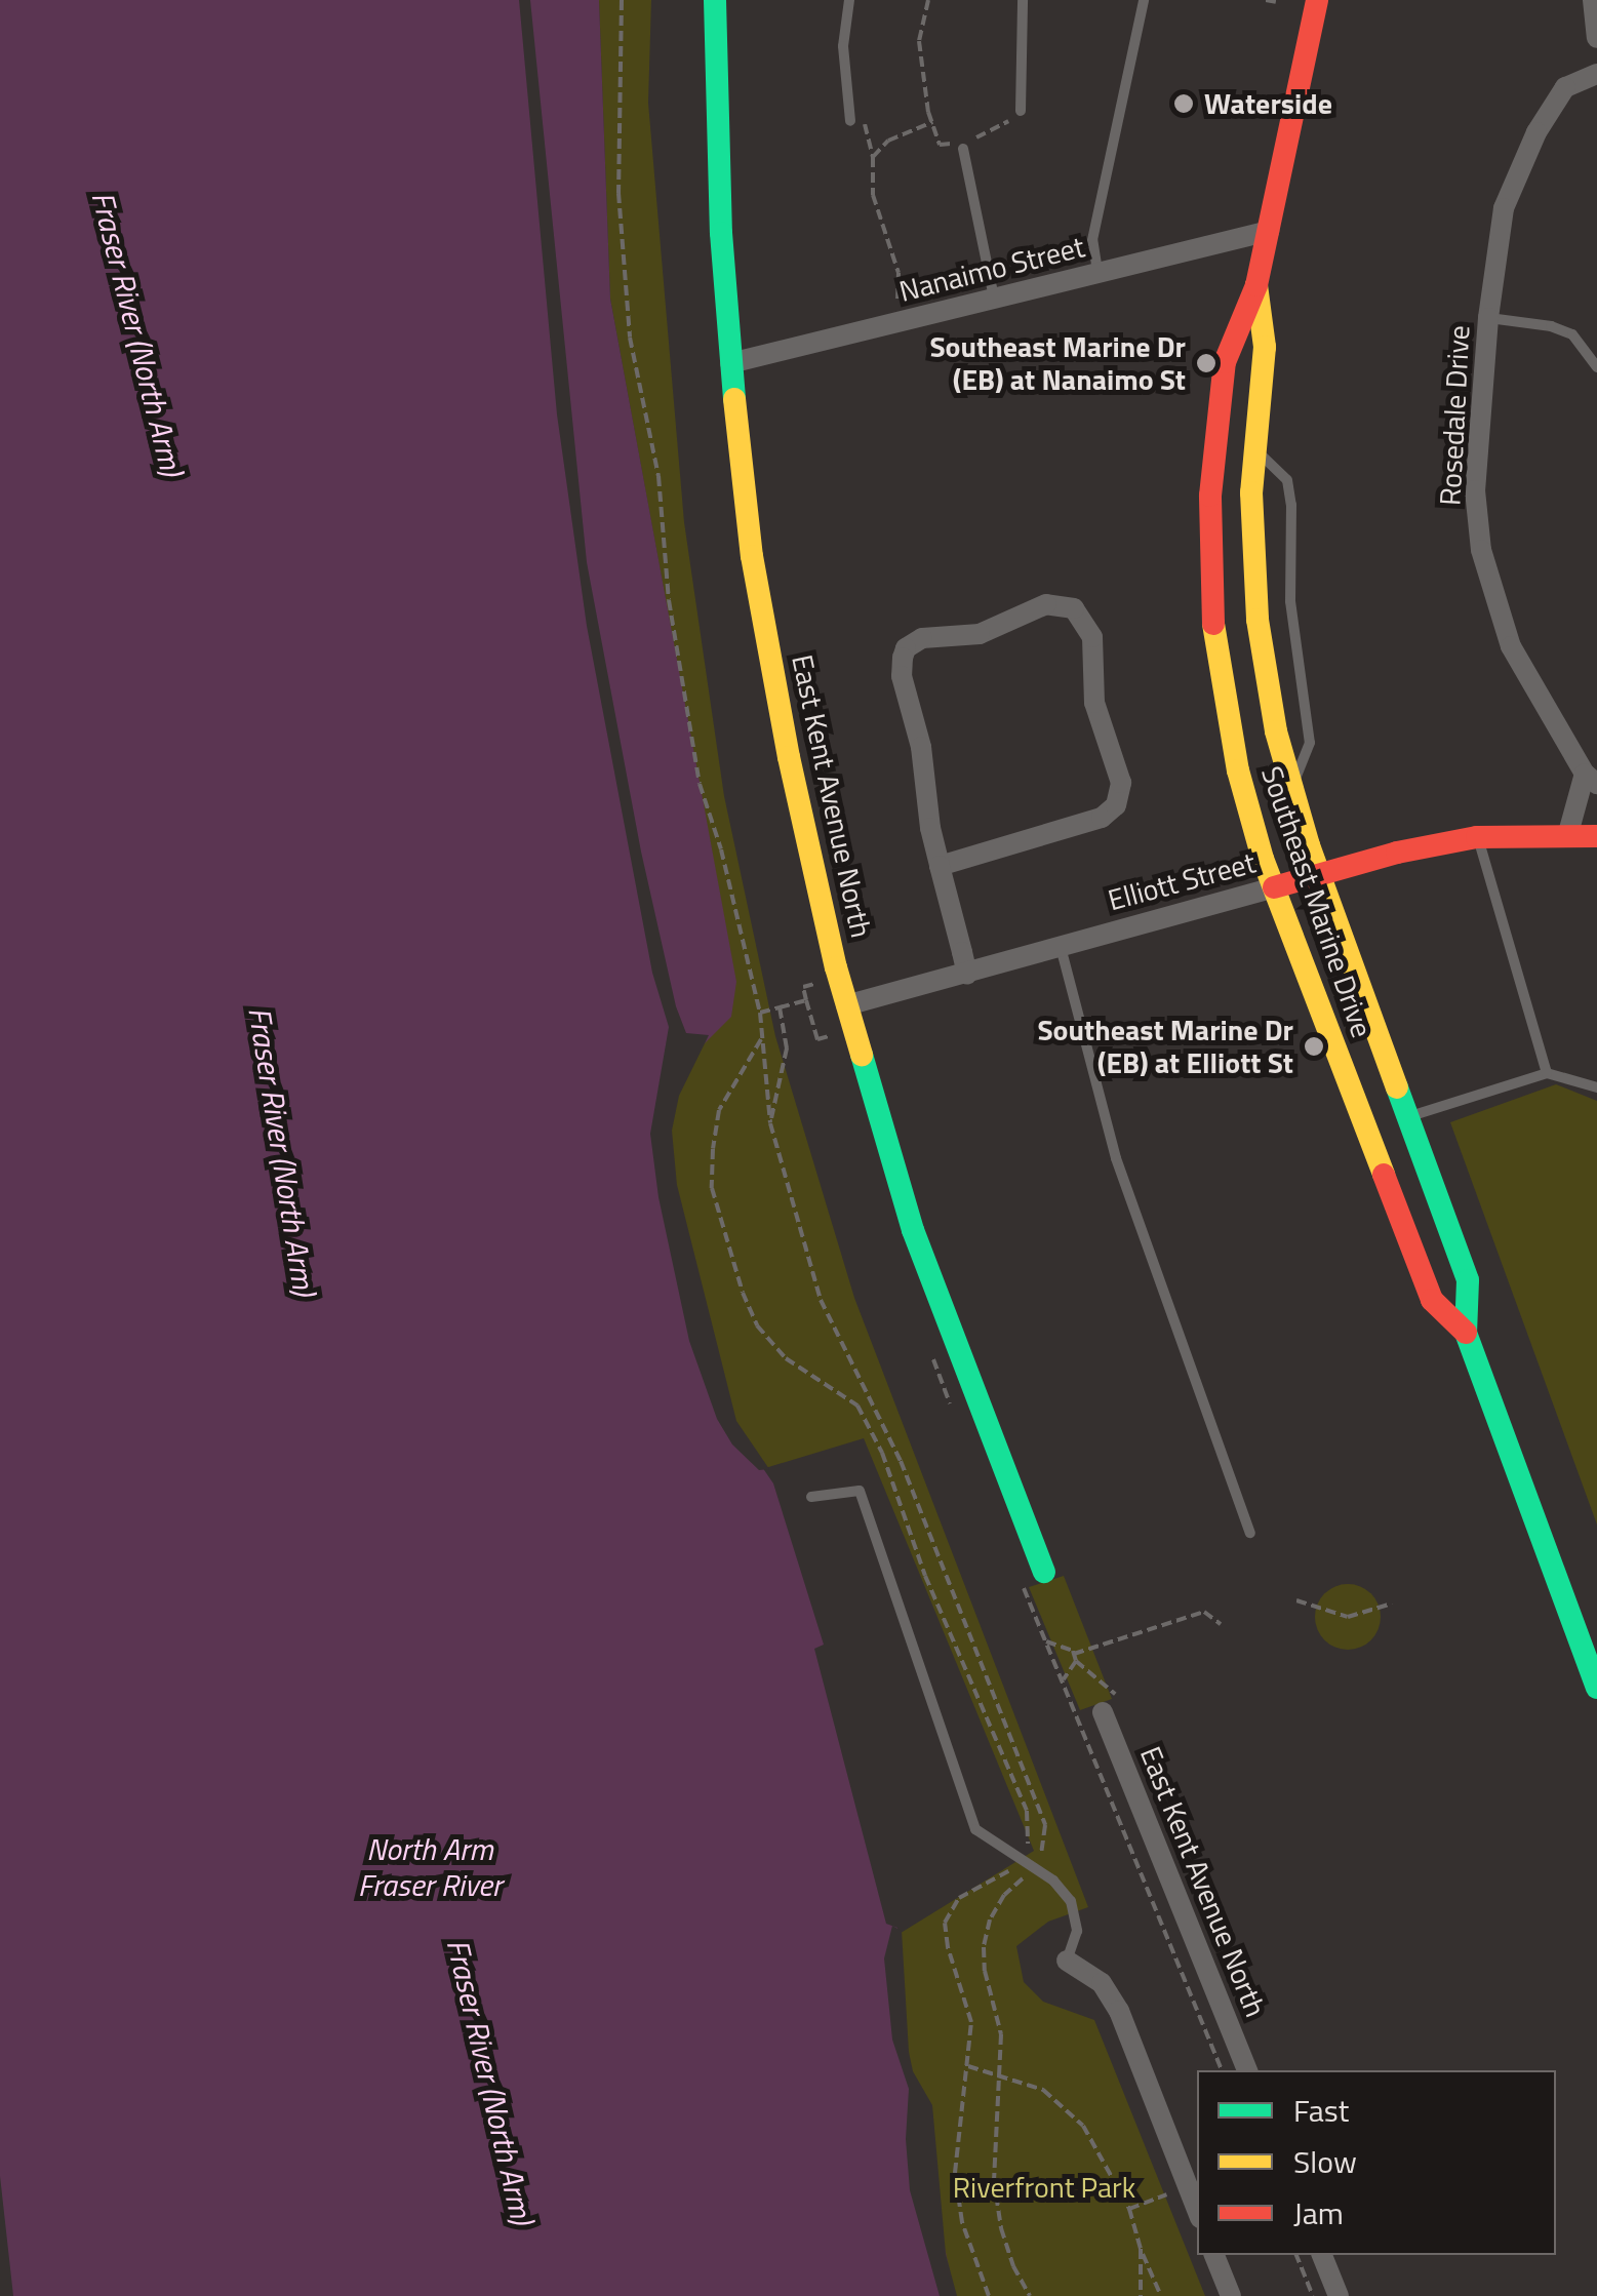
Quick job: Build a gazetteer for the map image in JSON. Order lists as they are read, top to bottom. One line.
{"streets":{"main road":["East Kent Avenue North","Elliott Street","Southeast Marine Drive"],"street":["Nanaimo Street","Rosedale Drive"]},"crossings":[["Nanaimo Street","East Kent Avenue North"],["Nanaimo Street","Southeast Marine Drive"],["Rosedale Drive","Elliott Street"],["East Kent Avenue North","Elliott Street"],["Elliott Street","Southeast Marine Drive"]],"water":["Fraser River (North Arm)","North Arm Fraser River"],"parks":["Riverfront Park"],"places":["Waterside","Southeast Marine Dr (EB) at Nanaimo St","Southeast Marine Dr (EB) at Elliott St"],"legend":["Fast","Slow","Jam"]}
